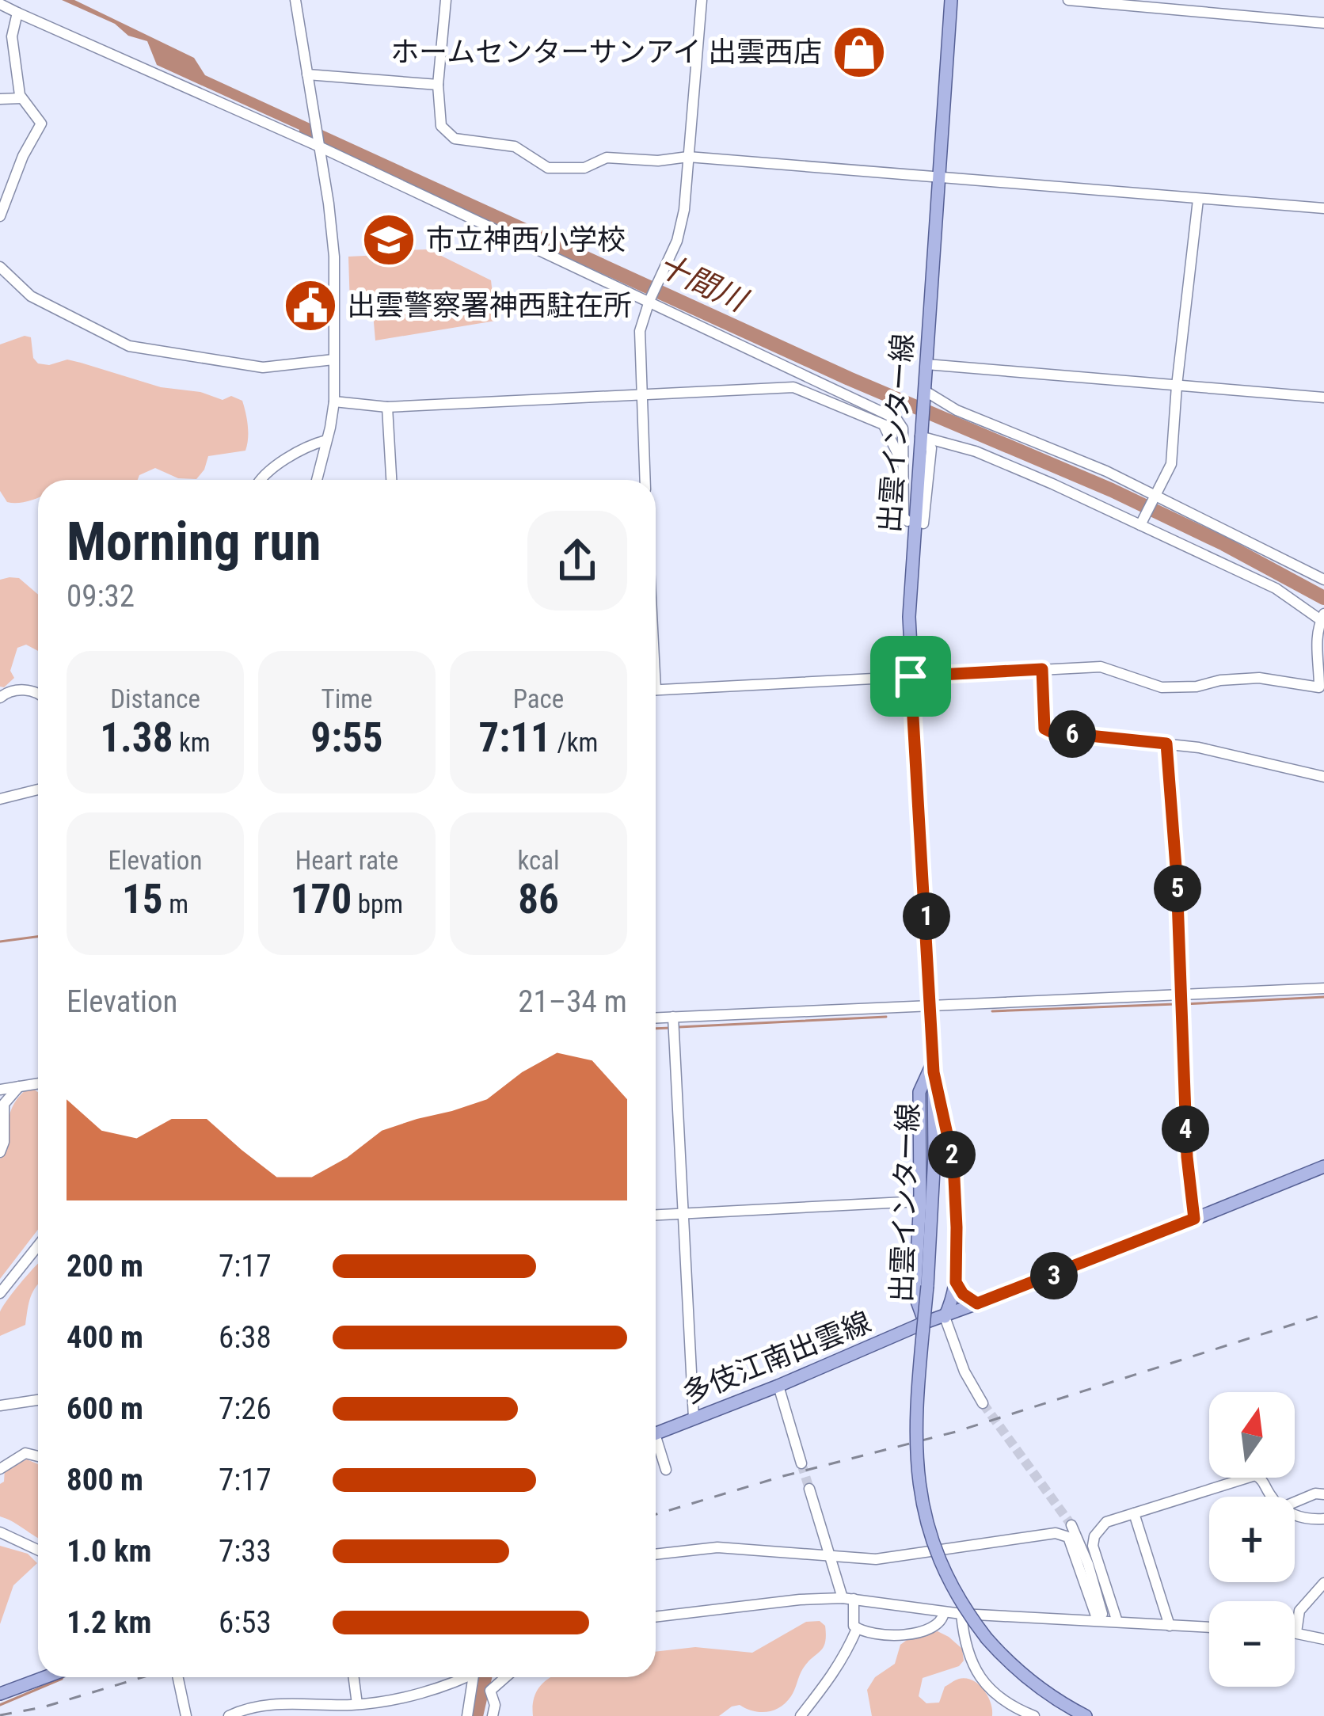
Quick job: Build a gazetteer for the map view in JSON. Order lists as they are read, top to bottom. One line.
{"streets":{"main road":["出雲インター線","多伎江南出雲線"]},"water":["十間川"],"places":{"shop":["ホームセンターサンアイ 出雲西店"],"school or university":["市立神西小学校"],"public building":["出雲警察署神西駐在所"]},"north":"top","page":{"heading":["Morning run","09:32"],"stats":[["Distance","1.38 km"],["Time","9:55"],["Pace","7:11 /km"],["Elevation","15 m"],["Heart rate","170 bpm"],["kcal","86"]],"pins":["6","5","1","4","2","3"],"chart":["Elevation","21–34 m"],"list":[{"name":"200 m","note":"7:17"},{"name":"400 m","note":"6:38"},{"name":"600 m","note":"7:26"},{"name":"800 m","note":"7:17"},{"name":"1.0 km","note":"7:33"},{"name":"1.2 km","note":"6:53"}],"map_buttons":["+","−"]}}
